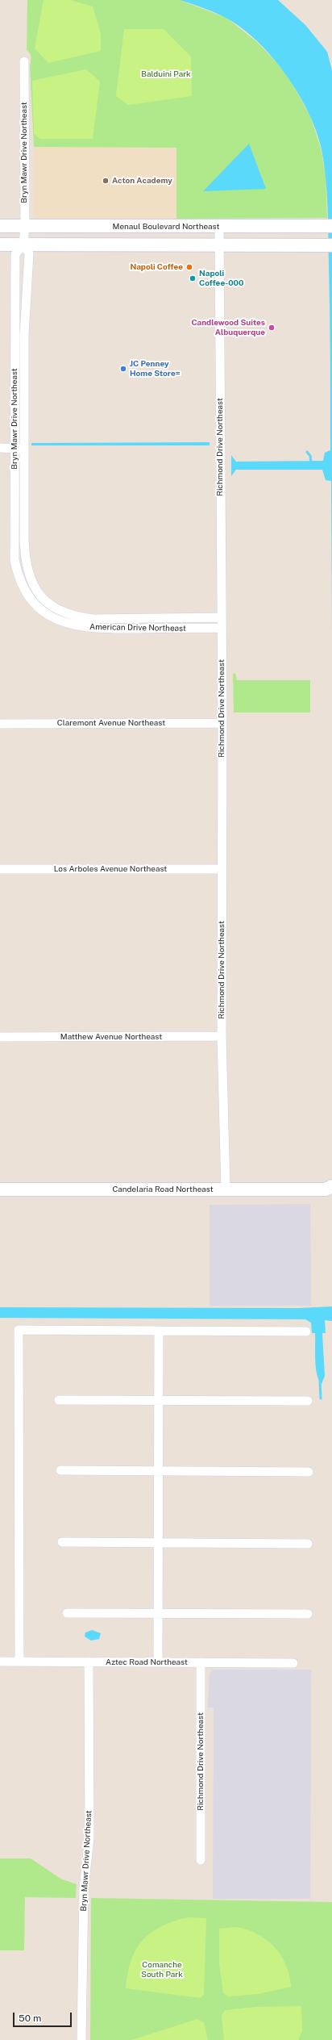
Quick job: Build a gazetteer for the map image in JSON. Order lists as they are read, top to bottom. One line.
{"streets":{"main road":["Menaul Boulevard Northeast","Candelaria Road Northeast"],"street":["Bryn Mawr Drive Northeast","Richmond Drive Northeast","American Drive Northeast","Claremont Avenue Northeast","Los Arboles Avenue Northeast","Matthew Avenue Northeast","Aztec Road Northeast"]},"crossings":[["Bryn Mawr Drive Northeast","Menaul Boulevard Northeast"],["Bryn Mawr Drive Northeast","American Drive Northeast"],["Bryn Mawr Drive Northeast","Aztec Road Northeast"],["Menaul Boulevard Northeast","Richmond Drive Northeast"],["Richmond Drive Northeast","American Drive Northeast"],["Richmond Drive Northeast","Claremont Avenue Northeast"],["Richmond Drive Northeast","Los Arboles Avenue Northeast"],["Richmond Drive Northeast","Matthew Avenue Northeast"],["Richmond Drive Northeast","Candelaria Road Northeast"],["Richmond Drive Northeast","Aztec Road Northeast"]],"parks":["Balduini Park","Comanche South Park"],"places":["Acton Academy","Napoli Coffee","Napoli Coffee-000","Candlewood Suites Albuquerque","JC Penney Home Store="],"scale_bar":"50 m"}
